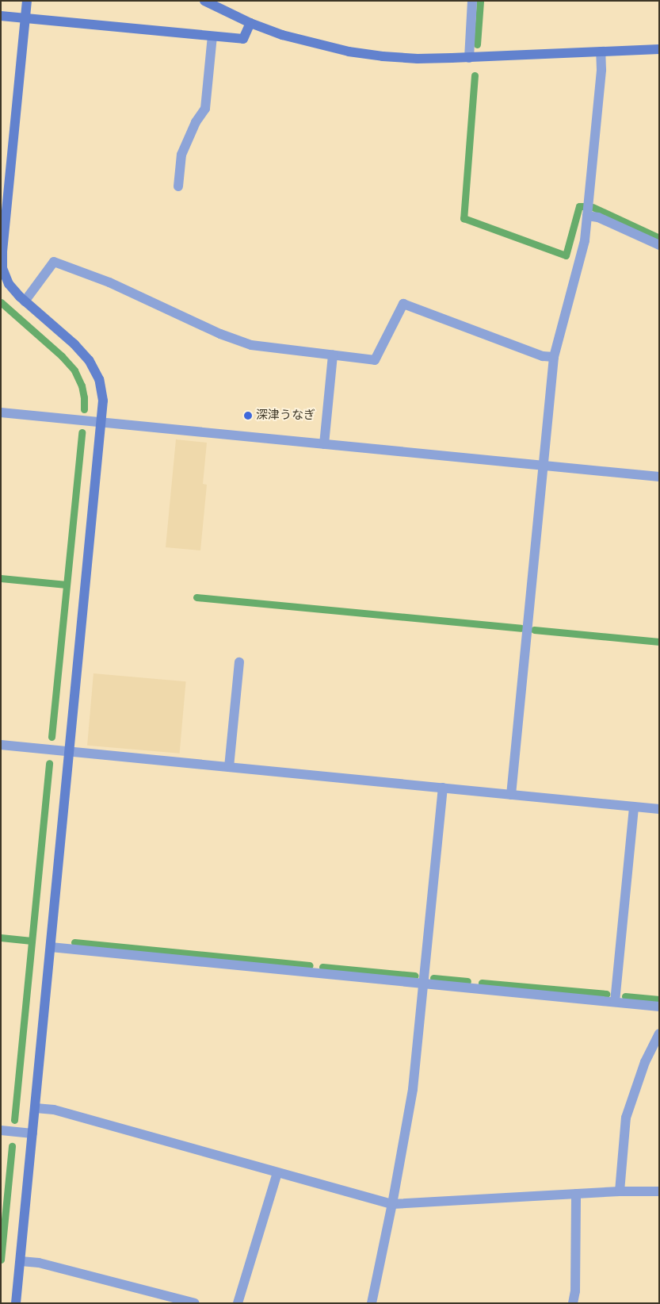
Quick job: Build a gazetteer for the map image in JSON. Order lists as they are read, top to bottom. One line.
{"places":["深津うなぎ"]}
